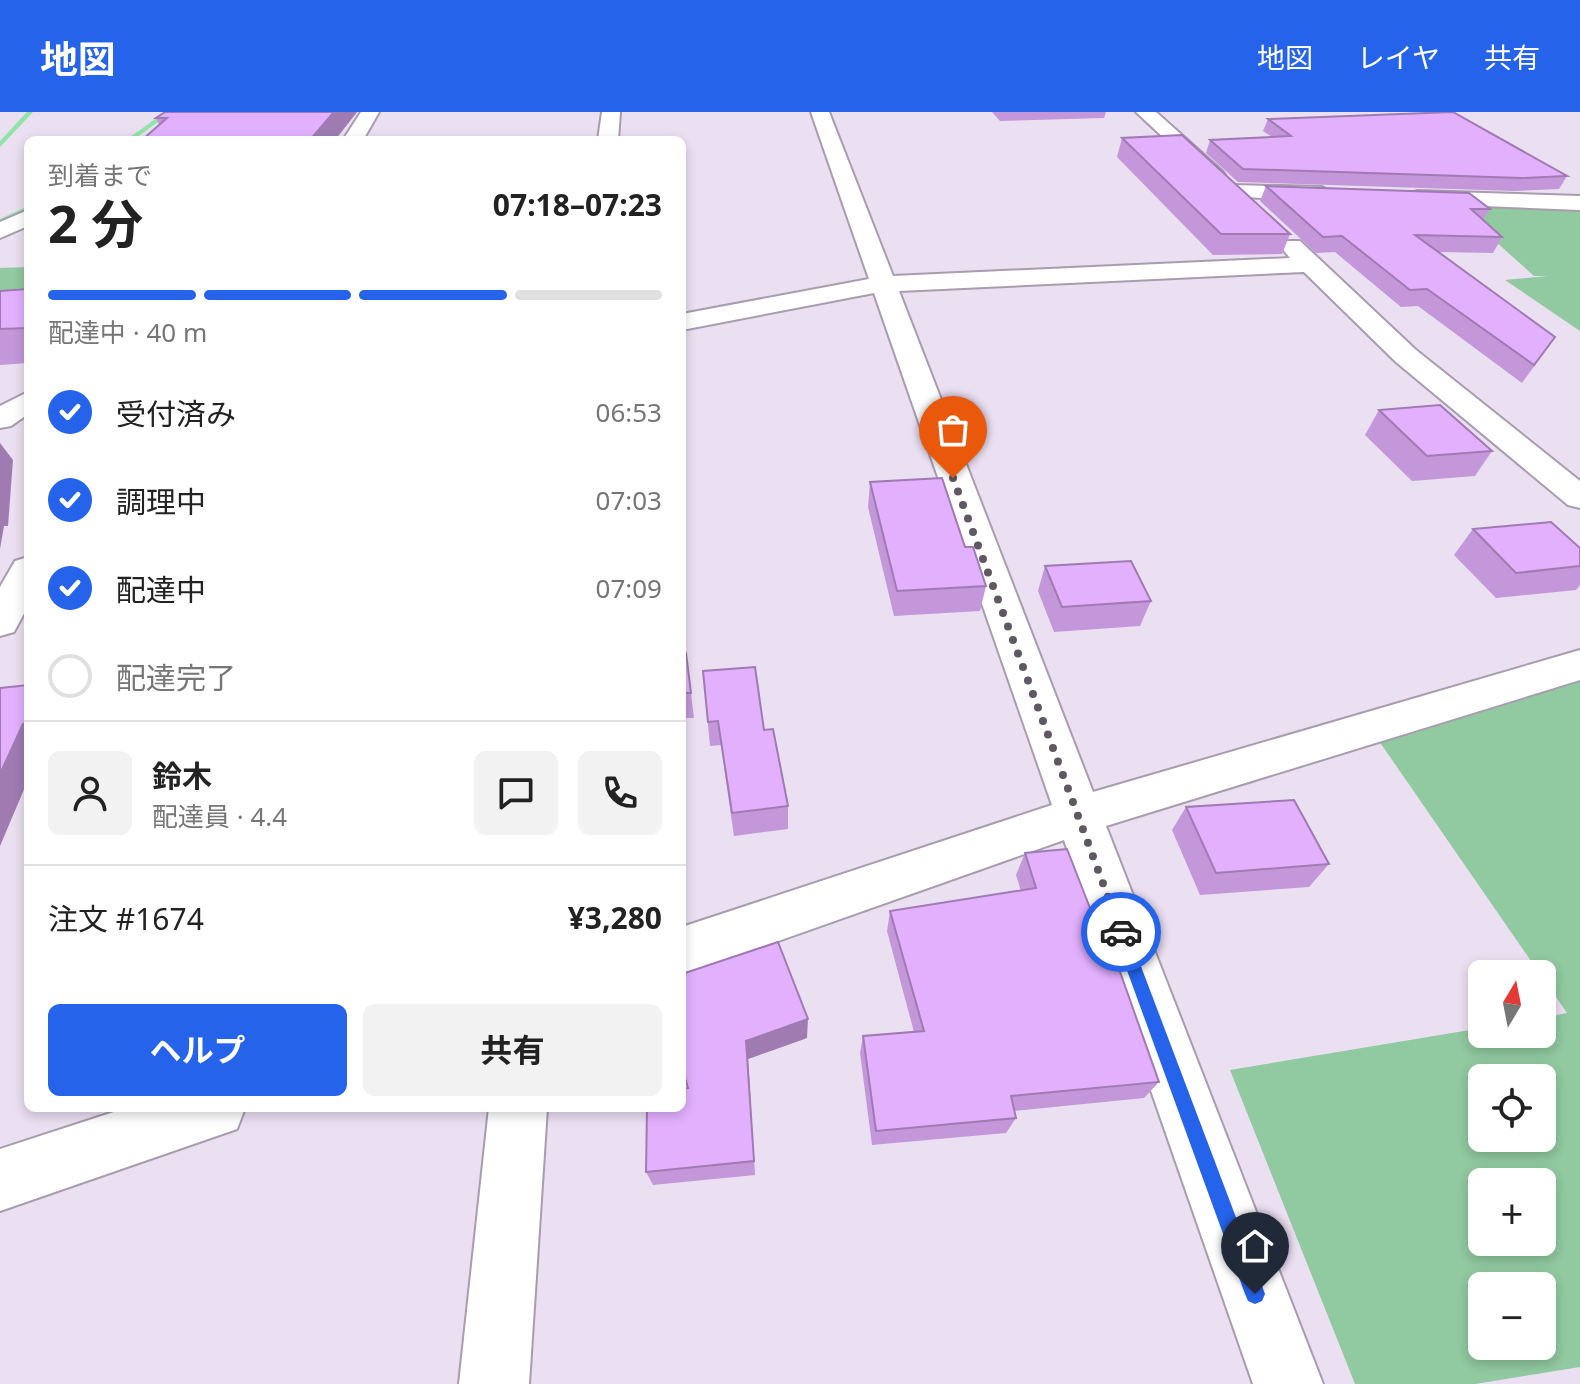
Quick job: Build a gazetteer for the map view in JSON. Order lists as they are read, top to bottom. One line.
{"north":"top","page":{"header":"地図","nav":["地図","レイヤ","共有"],"heading":["2 分","到着まで","07:18–07:23"],"panel":["鈴木","配達員 · 4.4","注文 #1674","¥3,280"],"bar":"配達中 · 40 m","list":[["受付済み","06:53"],["調理中","07:03"],["配達中","07:09"],"配達完了"],"map_buttons":["+","−"],"buttons":["ヘルプ","共有"]}}
